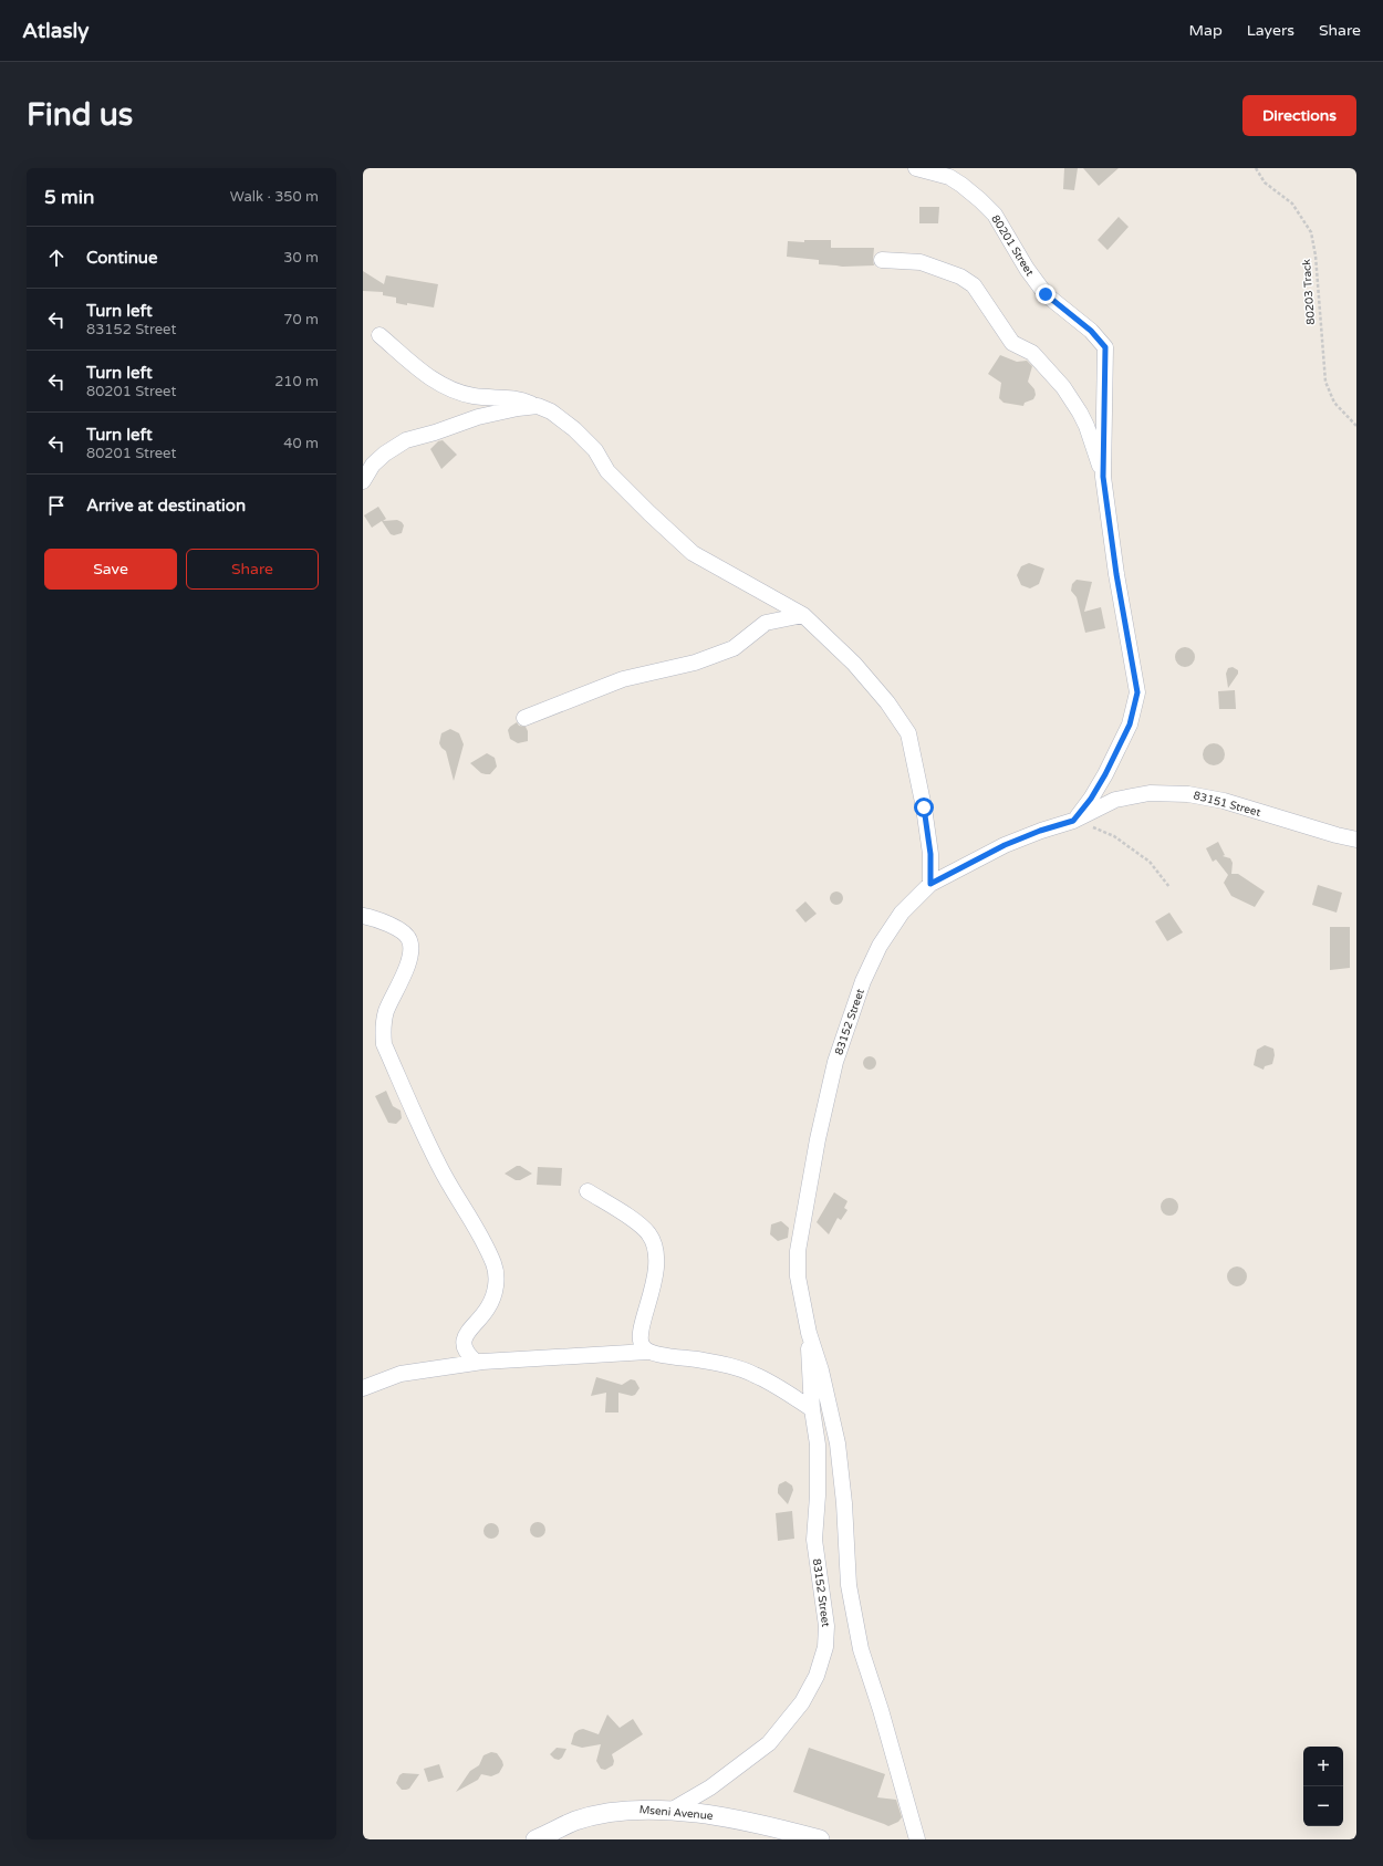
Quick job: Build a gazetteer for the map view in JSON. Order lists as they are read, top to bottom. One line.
{"streets":{"street":["80201 Street","83151 Street","83152 Street","Mseni Avenue"],"path":["80203 Track"]},"crossings":[["80201 Street","83151 Street"],["80201 Street","83152 Street"],["83151 Street","83152 Street"],["83152 Street","Mseni Avenue"]],"page":{"header":"Atlasly","nav":["Map","Layers","Share"],"buttons":["Directions",["Save","Share"]],"title":"Find us","heading":["5 min","Walk · 350 m"],"list":[["Continue","30 m"],["Turn left","83152 Street","70 m"],["Turn left","80201 Street","210 m"],["Turn left","80201 Street","40 m"],"Arrive at destination"],"map_buttons":["+","−"]}}
